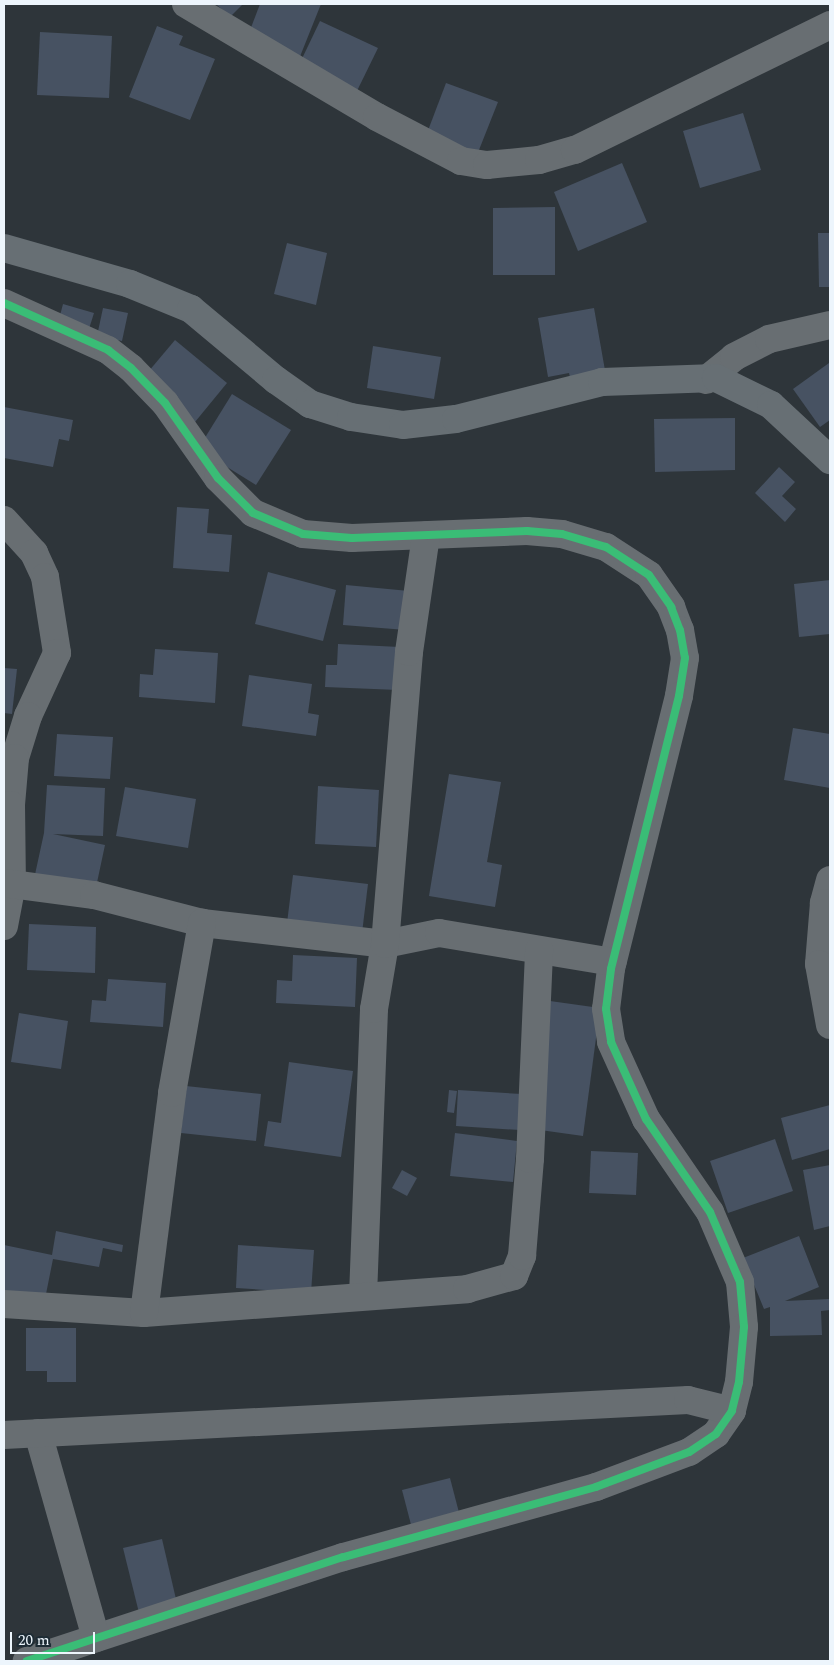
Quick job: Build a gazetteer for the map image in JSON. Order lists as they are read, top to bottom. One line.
{"scale_bar":"20 m"}
